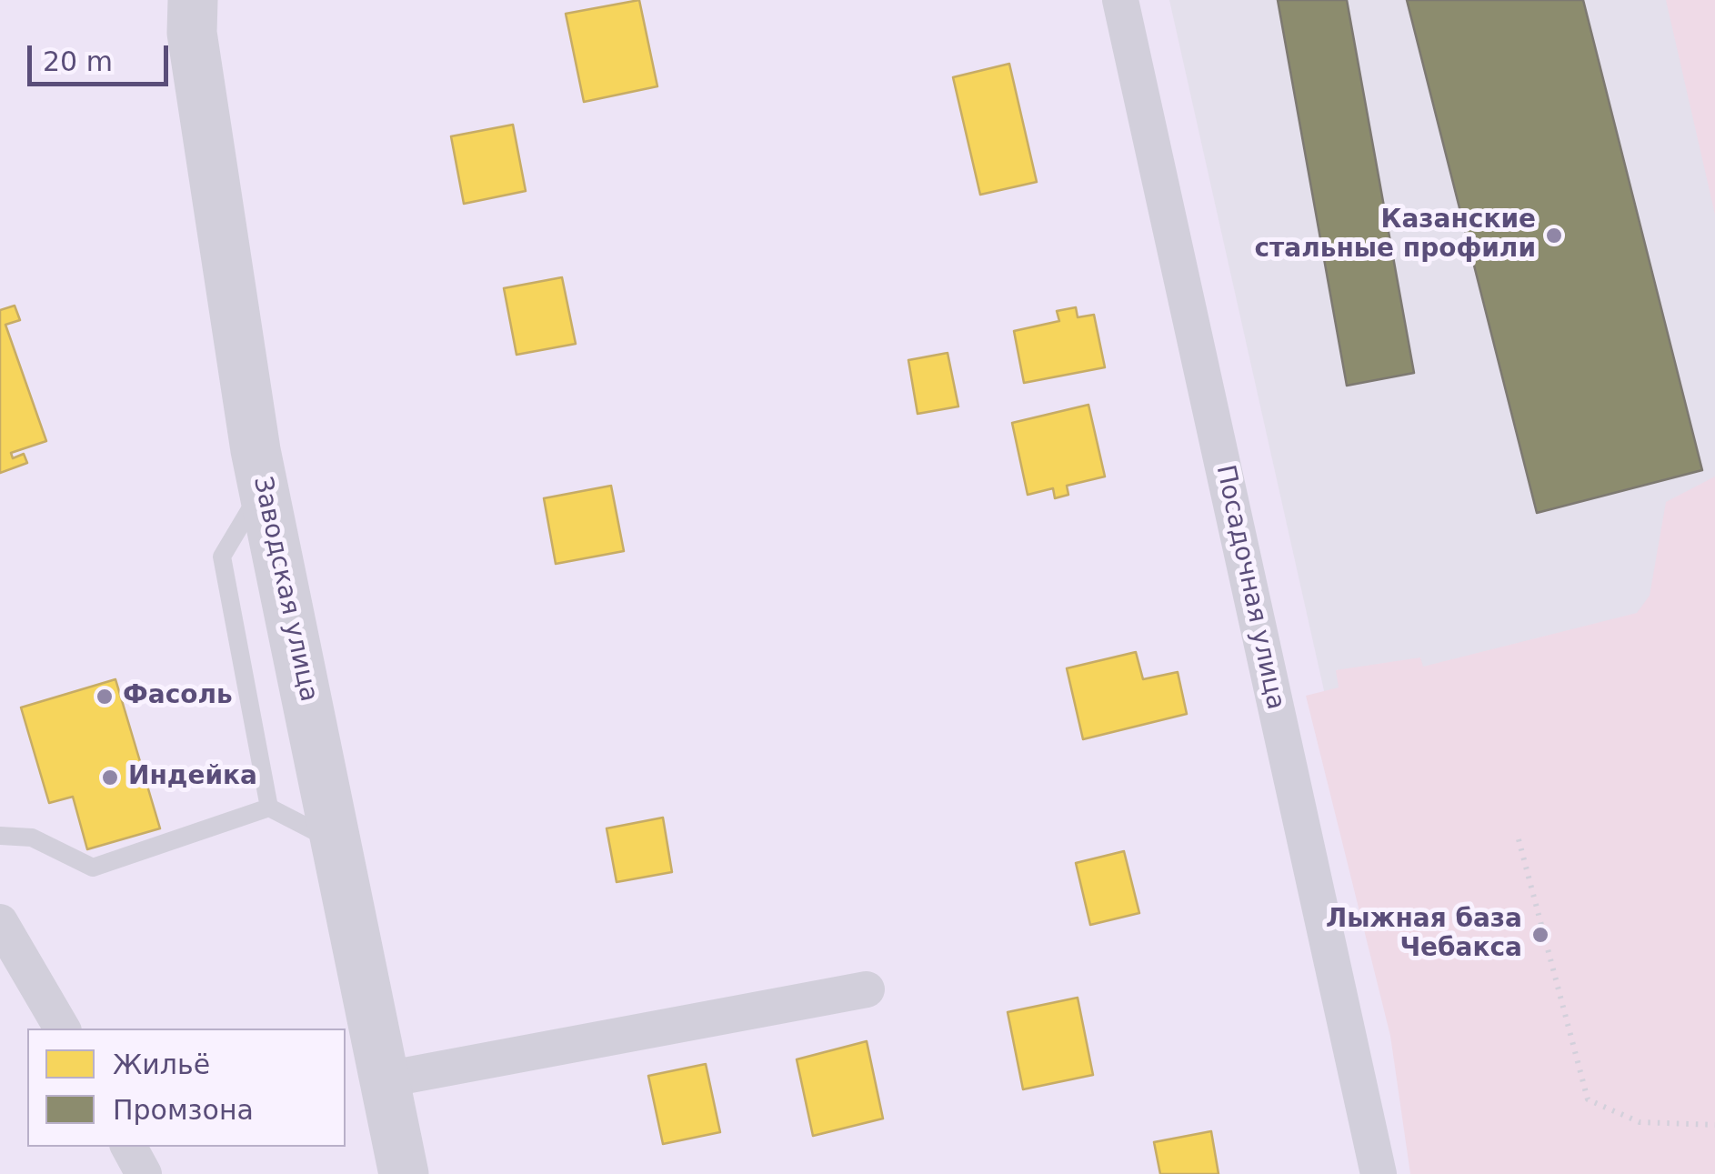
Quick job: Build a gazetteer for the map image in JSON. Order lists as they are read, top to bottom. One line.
{"streets":{"street":["Посадочная улица","Заводская улица"]},"places":["Казанские стальные профили","Фасоль","Индейка","Лыжная база Чебакса"],"legend":["Жильё","Промзона"],"scale_bar":"20 m"}
